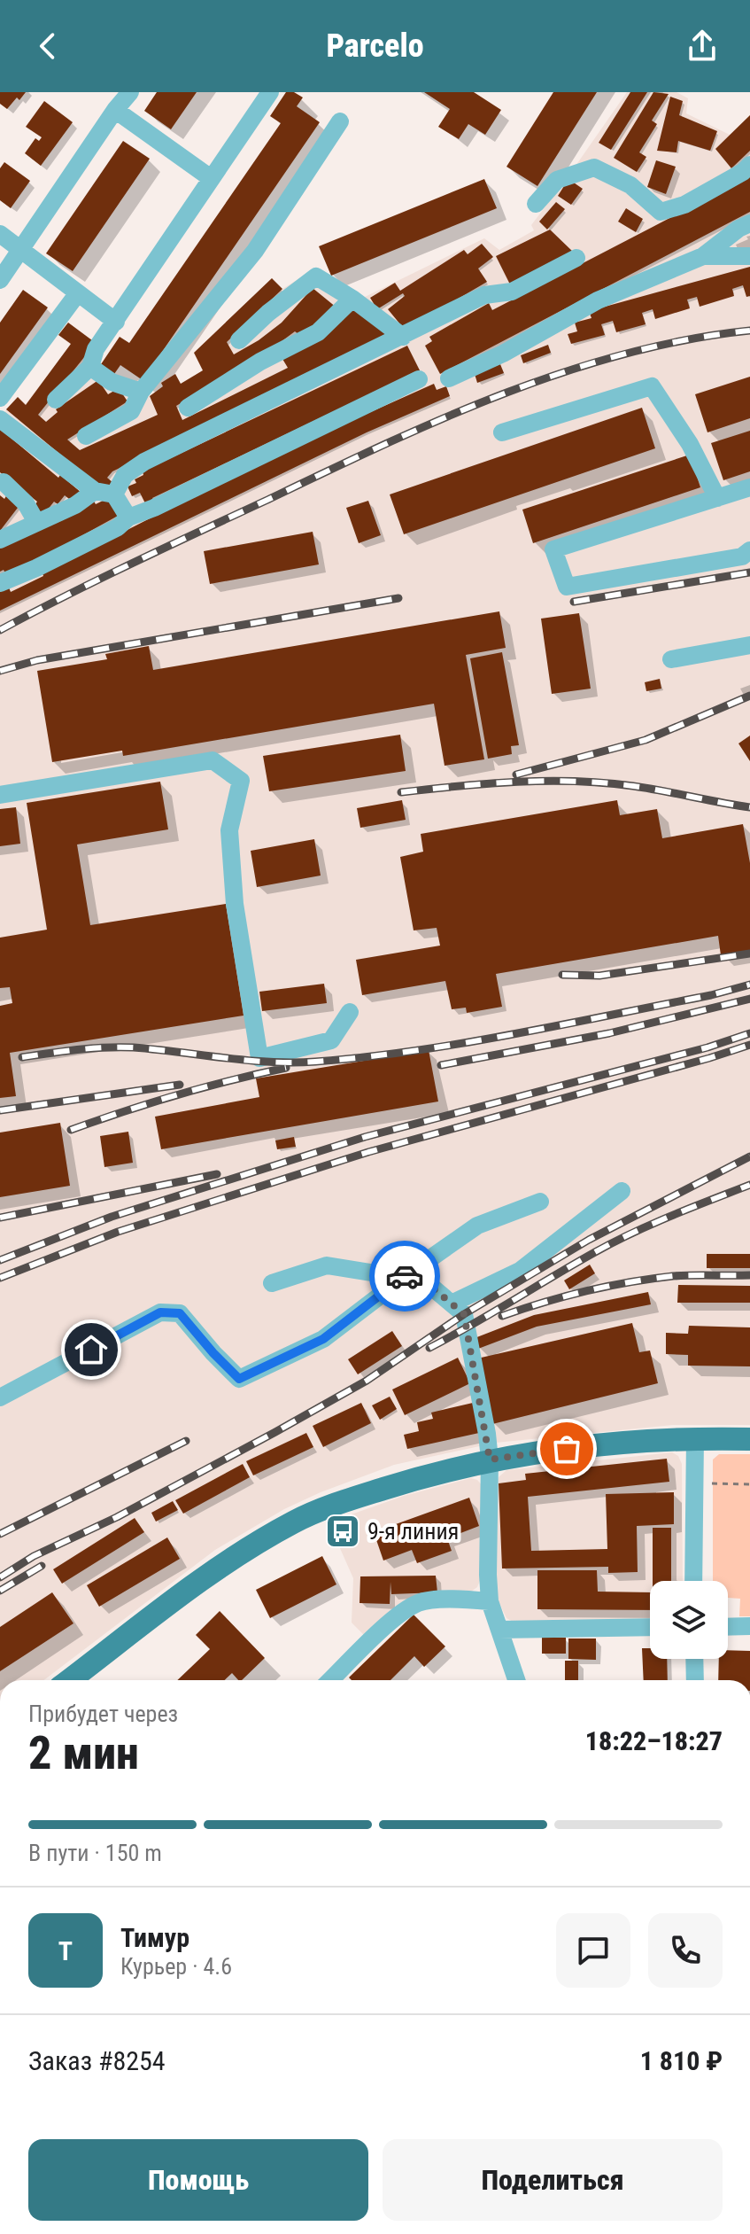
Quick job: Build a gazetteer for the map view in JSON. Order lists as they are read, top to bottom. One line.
{"places":{"bus stop":["9-я линия"]},"page":{"header":"Parcelo","heading":["2 мин","Прибудет через","18:22–18:27"],"panel":["Тимур","Курьер · 4.6","Заказ #8254","1 810 ₽"],"bar":"В пути · 150 m","round":"Т","buttons":["Помощь","Поделиться"]}}
